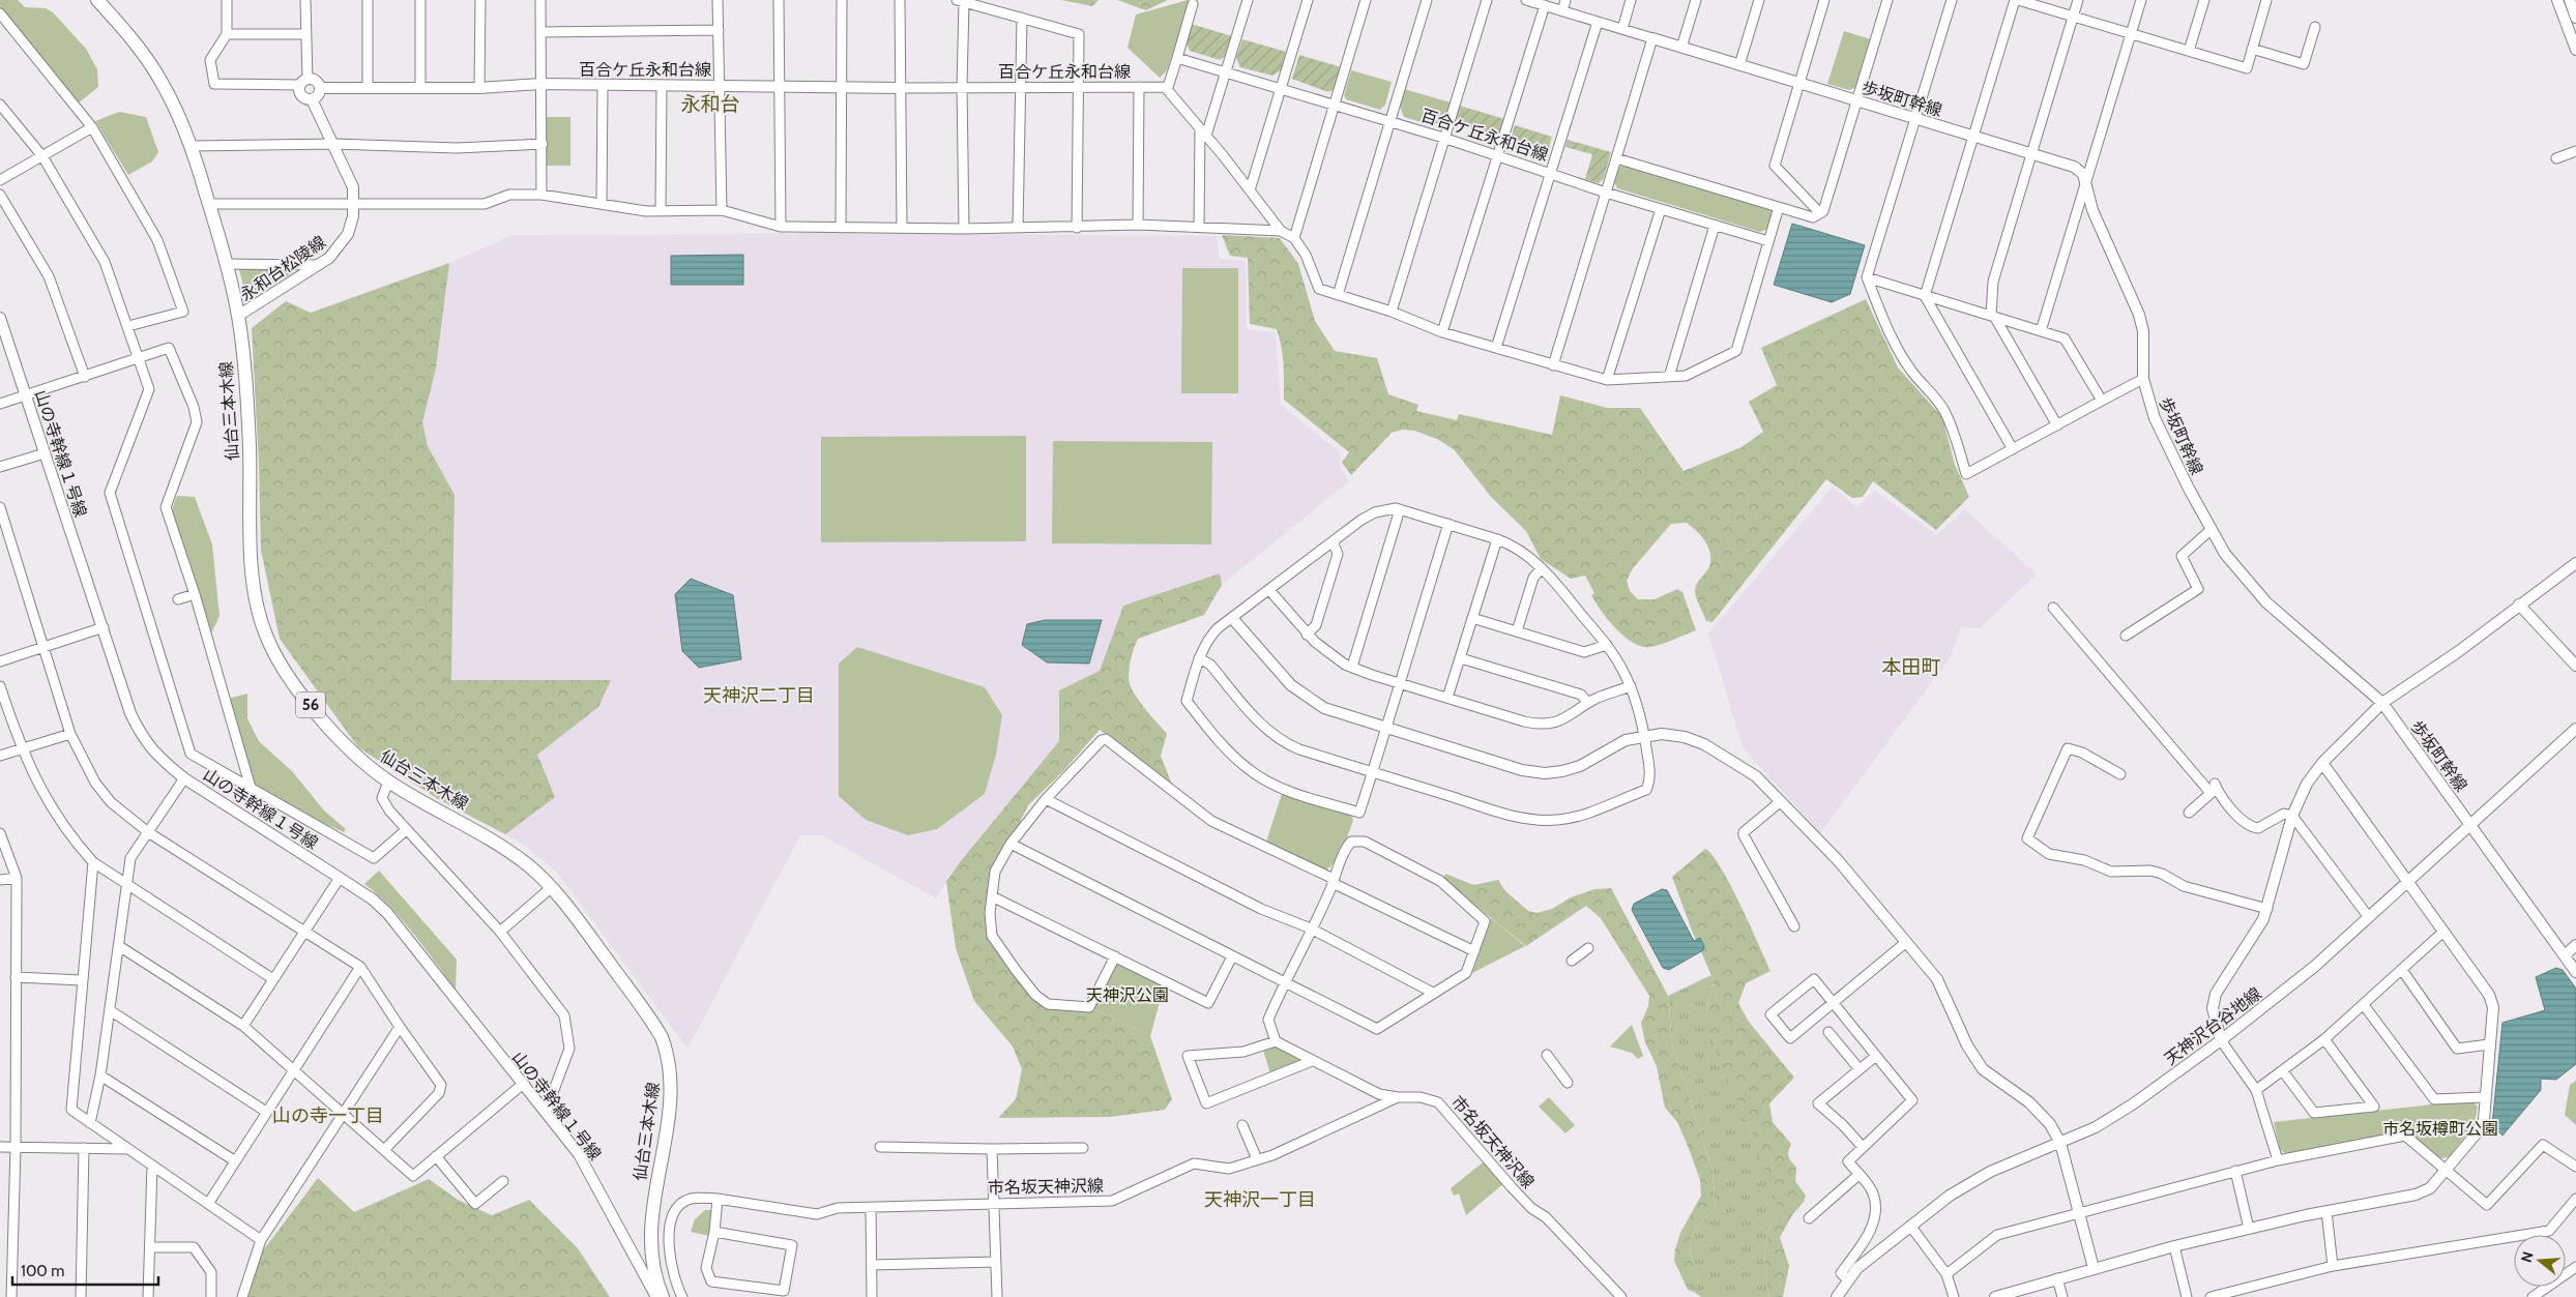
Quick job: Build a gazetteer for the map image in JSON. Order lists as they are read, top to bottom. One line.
{"streets":{"main road":["仙台三本木線","56"],"street":["百合ケ丘永和台線","歩坂町幹線","永和台松陵線","山の寺幹線１号線","天神沢台谷地線","市名坂天神沢線"]},"crossings":[["百合ケ丘永和台線","永和台松陵線"],["歩坂町幹線","天神沢台谷地線"],["永和台松陵線","仙台三本木線"]],"districts":["永和台","本田町","天神沢二丁目","山の寺一丁目","天神沢一丁目"],"parks":["天神沢公園","市名坂樽町公園"],"scale_bar":"100 m","north":"left"}
